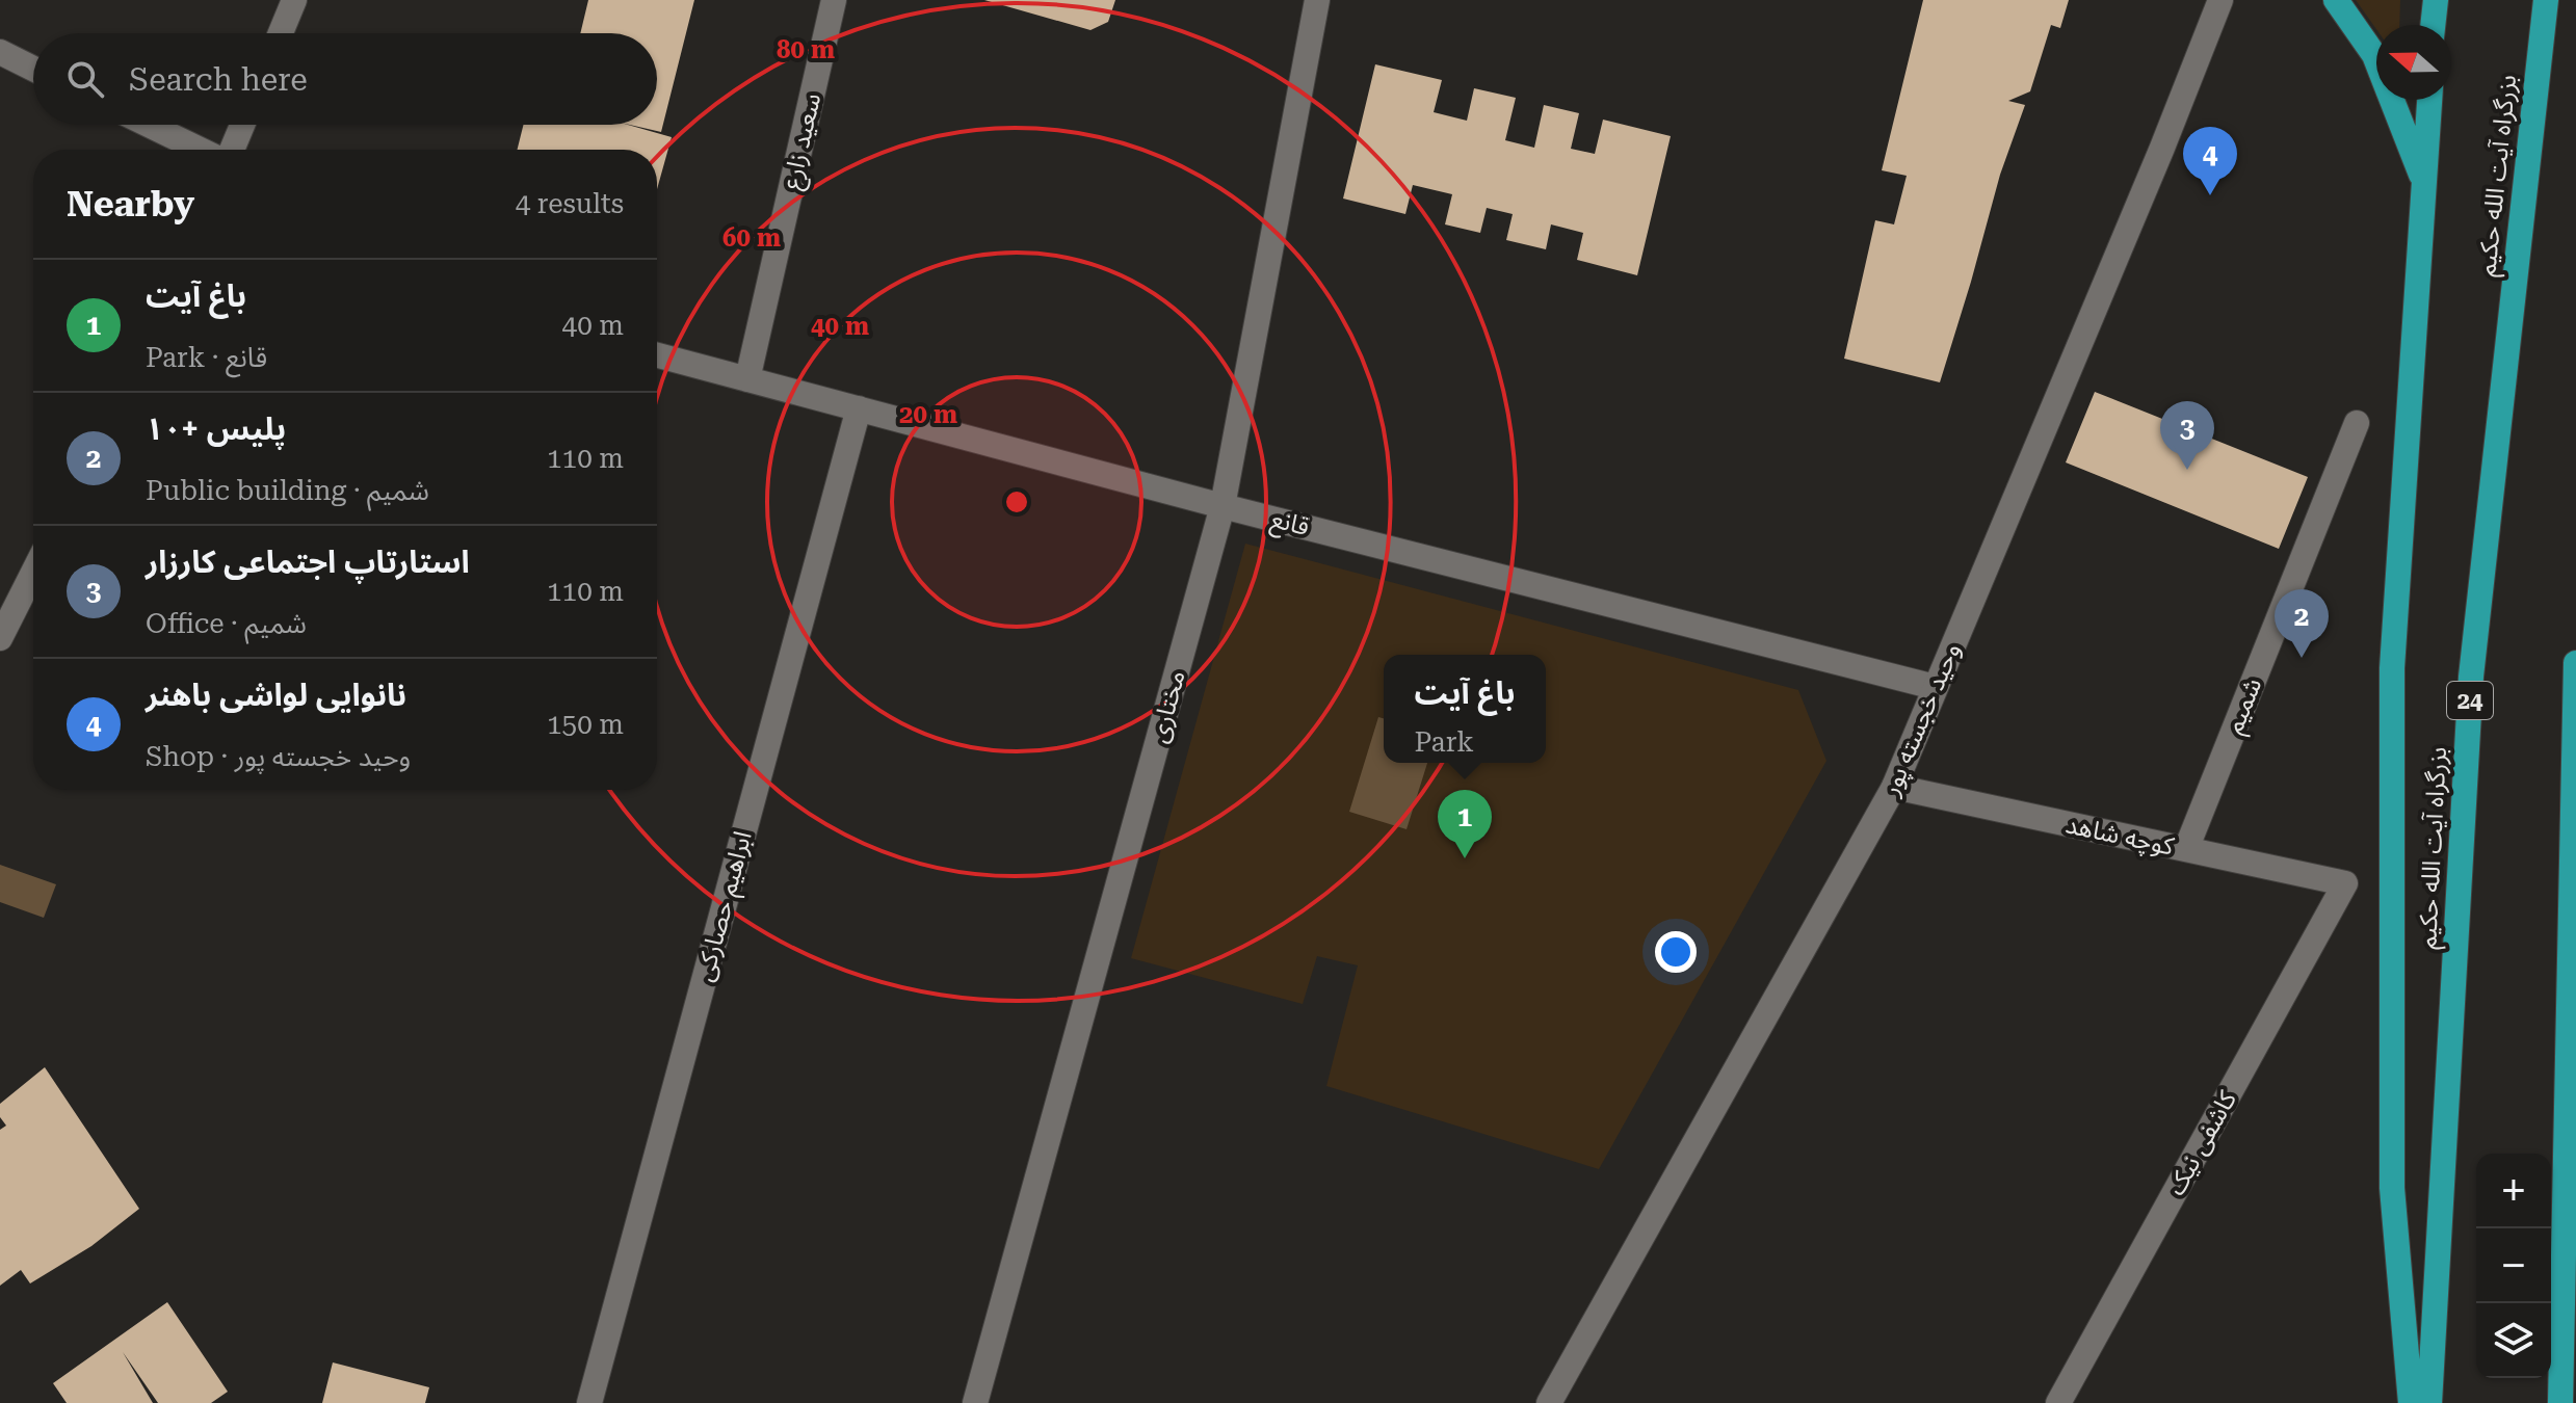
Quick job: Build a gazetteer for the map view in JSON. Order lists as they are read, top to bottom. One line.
{"streets":{"highway":["بزرگراه آیت الله حکیم","24"],"street":["سعید زارع","قانع","شمیم","مختاری","وحید خجسته پور","کوچه شاهد","ابراهیم حصارکی","کاشفی نیک"]},"crossings":[["سعید زارع","قانع"],["قانع","مختاری"],["قانع","وحید خجسته پور"],["قانع","ابراهیم حصارکی"],["شمیم","کوچه شاهد"],["وحید خجسته پور","کوچه شاهد"],["کوچه شاهد","کاشفی نیک"]],"north":"left","page":{"search":"Search here","pins":["4","3","2","1"],"heading":["Nearby","4 results"],"list":[{"mark":"1","name":"باغ آیت","note":"Park · قانع","value":"40 m"},{"mark":"2","name":"پلیس +۱۰","note":"Public building · شمیم","value":"110 m"},{"mark":"3","name":"استارتاپ اجتماعی کارزار","note":"Office · شمیم","value":"110 m"},{"mark":"4","name":"نانوایی لواشی باهنر","note":"Shop · وحید خجسته پور","value":"150 m"}],"popup":["باغ آیت","Park"],"map_buttons":["+","−"]},"rings":["80 m","60 m","40 m","20 m"]}
